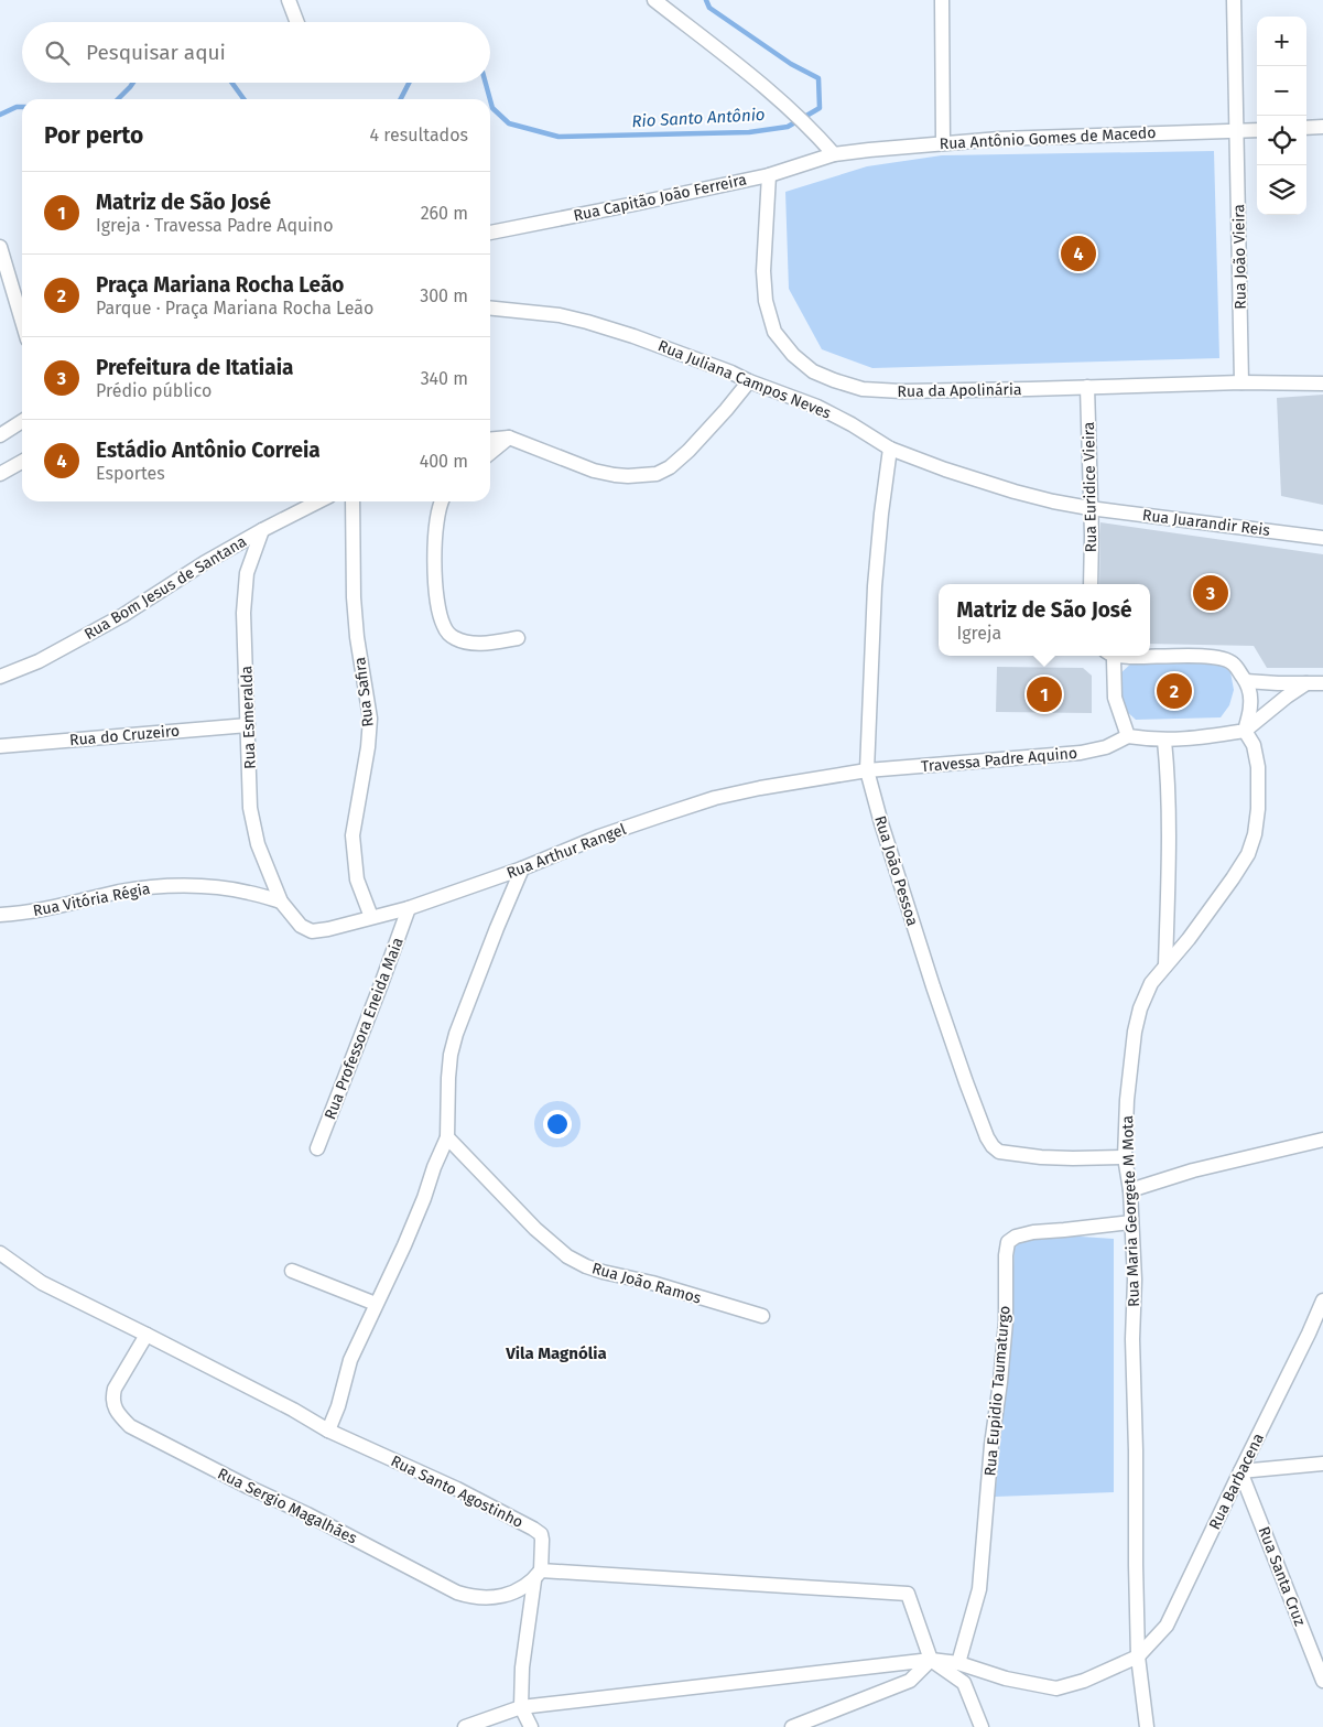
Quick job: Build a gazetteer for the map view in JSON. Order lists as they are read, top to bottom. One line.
{"streets":{"street":["Rua Antônio Gomes de Macedo","Rua Capitão João Ferreira","Rua João Vieira","Rua Juliana Campos Neves","Rua da Apolinária","Rua Euridice Vieira","Rua Juarandir Reis","Rua Bom Jesus de Santana","Rua Safira","Rua Esmeralda","Rua do Cruzeiro","Travessa Padre Aquino","Rua Arthur Rangel","Rua João Pessoa","Rua Vitória Régia","Rua Professora Eneida Maia","Rua Maria Georgete M Mota","Rua João Ramos","Rua Eupidio Taumaturgo","Rua Barbacena","Rua Santo Agostinho","Rua Sergio Magalhães","Rua Santa Cruz"]},"crossings":[["Rua Antônio Gomes de Macedo","Rua Capitão João Ferreira"],["Rua Antônio Gomes de Macedo","Rua João Vieira"],["Rua Capitão João Ferreira","Rua da Apolinária"],["Rua João Vieira","Rua da Apolinária"],["Rua Juliana Campos Neves","Rua Euridice Vieira"],["Rua Juliana Campos Neves","Rua Juarandir Reis"],["Rua Juliana Campos Neves","Rua João Pessoa"],["Rua da Apolinária","Rua Euridice Vieira"],["Rua Euridice Vieira","Rua Juarandir Reis"],["Rua Bom Jesus de Santana","Rua Esmeralda"],["Rua Safira","Rua Arthur Rangel"],["Rua Esmeralda","Rua do Cruzeiro"],["Rua Esmeralda","Rua Arthur Rangel"],["Rua Esmeralda","Rua Vitória Régia"],["Travessa Padre Aquino","Rua Arthur Rangel"],["Travessa Padre Aquino","Rua João Pessoa"],["Rua Arthur Rangel","Rua João Pessoa"],["Rua Arthur Rangel","Rua Vitória Régia"],["Rua Arthur Rangel","Rua Professora Eneida Maia"],["Rua João Pessoa","Rua Maria Georgete M Mota"],["Rua Maria Georgete M Mota","Rua Eupidio Taumaturgo"],["Rua Maria Georgete M Mota","Rua Barbacena"],["Rua Barbacena","Rua Santa Cruz"],["Rua Santo Agostinho","Rua Sergio Magalhães"]],"districts":["Vila Magnólia"],"water":["Rio Santo Antônio"],"page":{"map_buttons":["+","−"],"search":"Pesquisar aqui","heading":["Por perto","4 resultados"],"list":[{"mark":"1","name":"Matriz de São José","note":"Igreja · Travessa Padre Aquino","value":"260 m"},{"mark":"2","name":"Praça Mariana Rocha Leão","note":"Parque · Praça Mariana Rocha Leão","value":"300 m"},{"mark":"3","name":"Prefeitura de Itatiaia","note":"Prédio público","value":"340 m"},{"mark":"4","name":"Estádio Antônio Correia","note":"Esportes","value":"400 m"}],"pins":["4","3","2","1"],"popup":["Matriz de São José","Igreja"]}}
